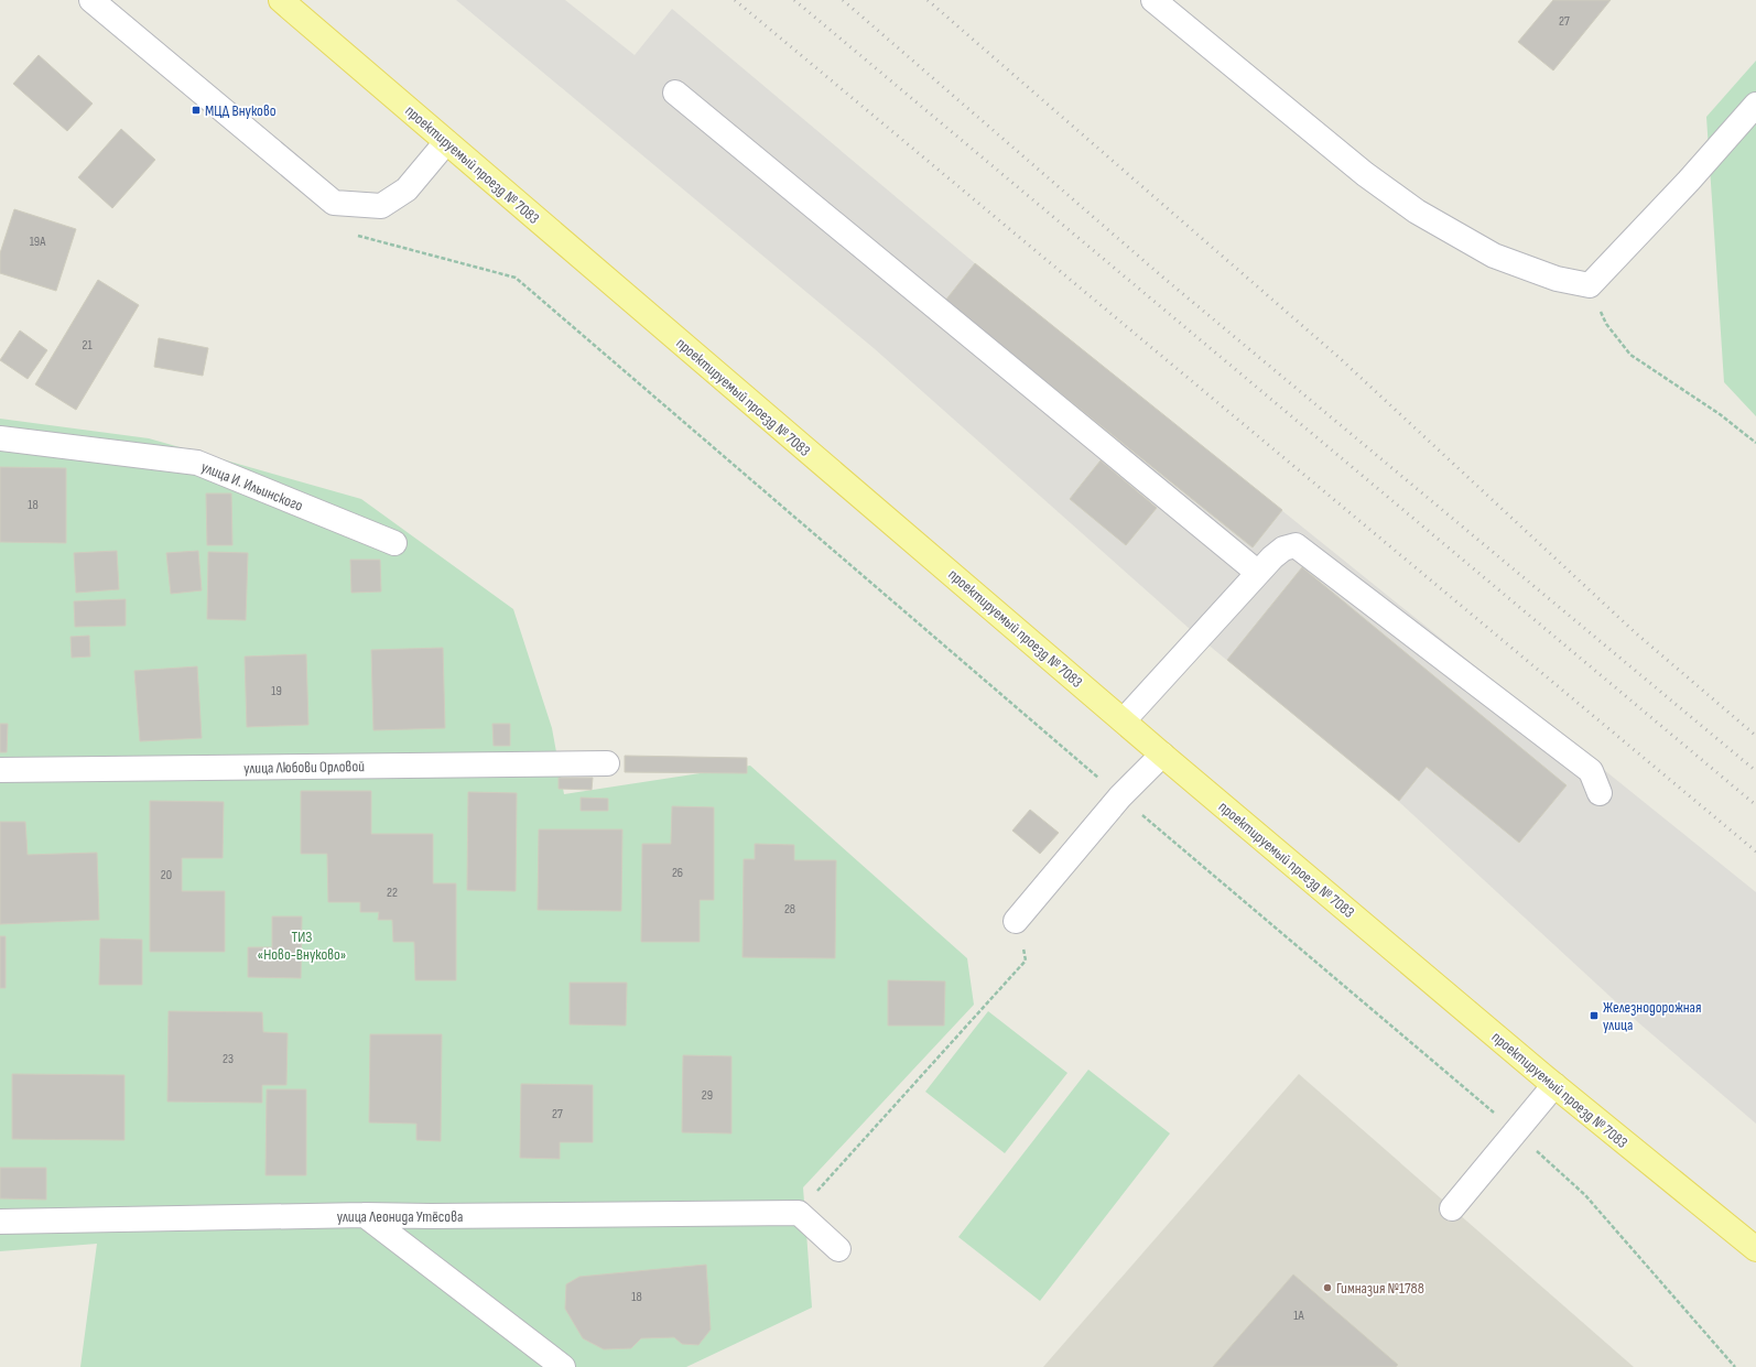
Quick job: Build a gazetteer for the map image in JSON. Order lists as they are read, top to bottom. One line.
{"streets":{"main road":["проектируемый проезд № 7083"],"street":["улица И. Ильинского","улица Любови Орловой","улица Леонида Утёсова"]},"parks":["ТИЗ «Ново-Внуково»"],"places":{"transit":["МЦД Внуково","Железнодорожная улица"],"other":["Гимназия №1788"]},"house_numbers":["27","19А","21","18","19","26","20","22","28","23","29","27","18","1А"]}
